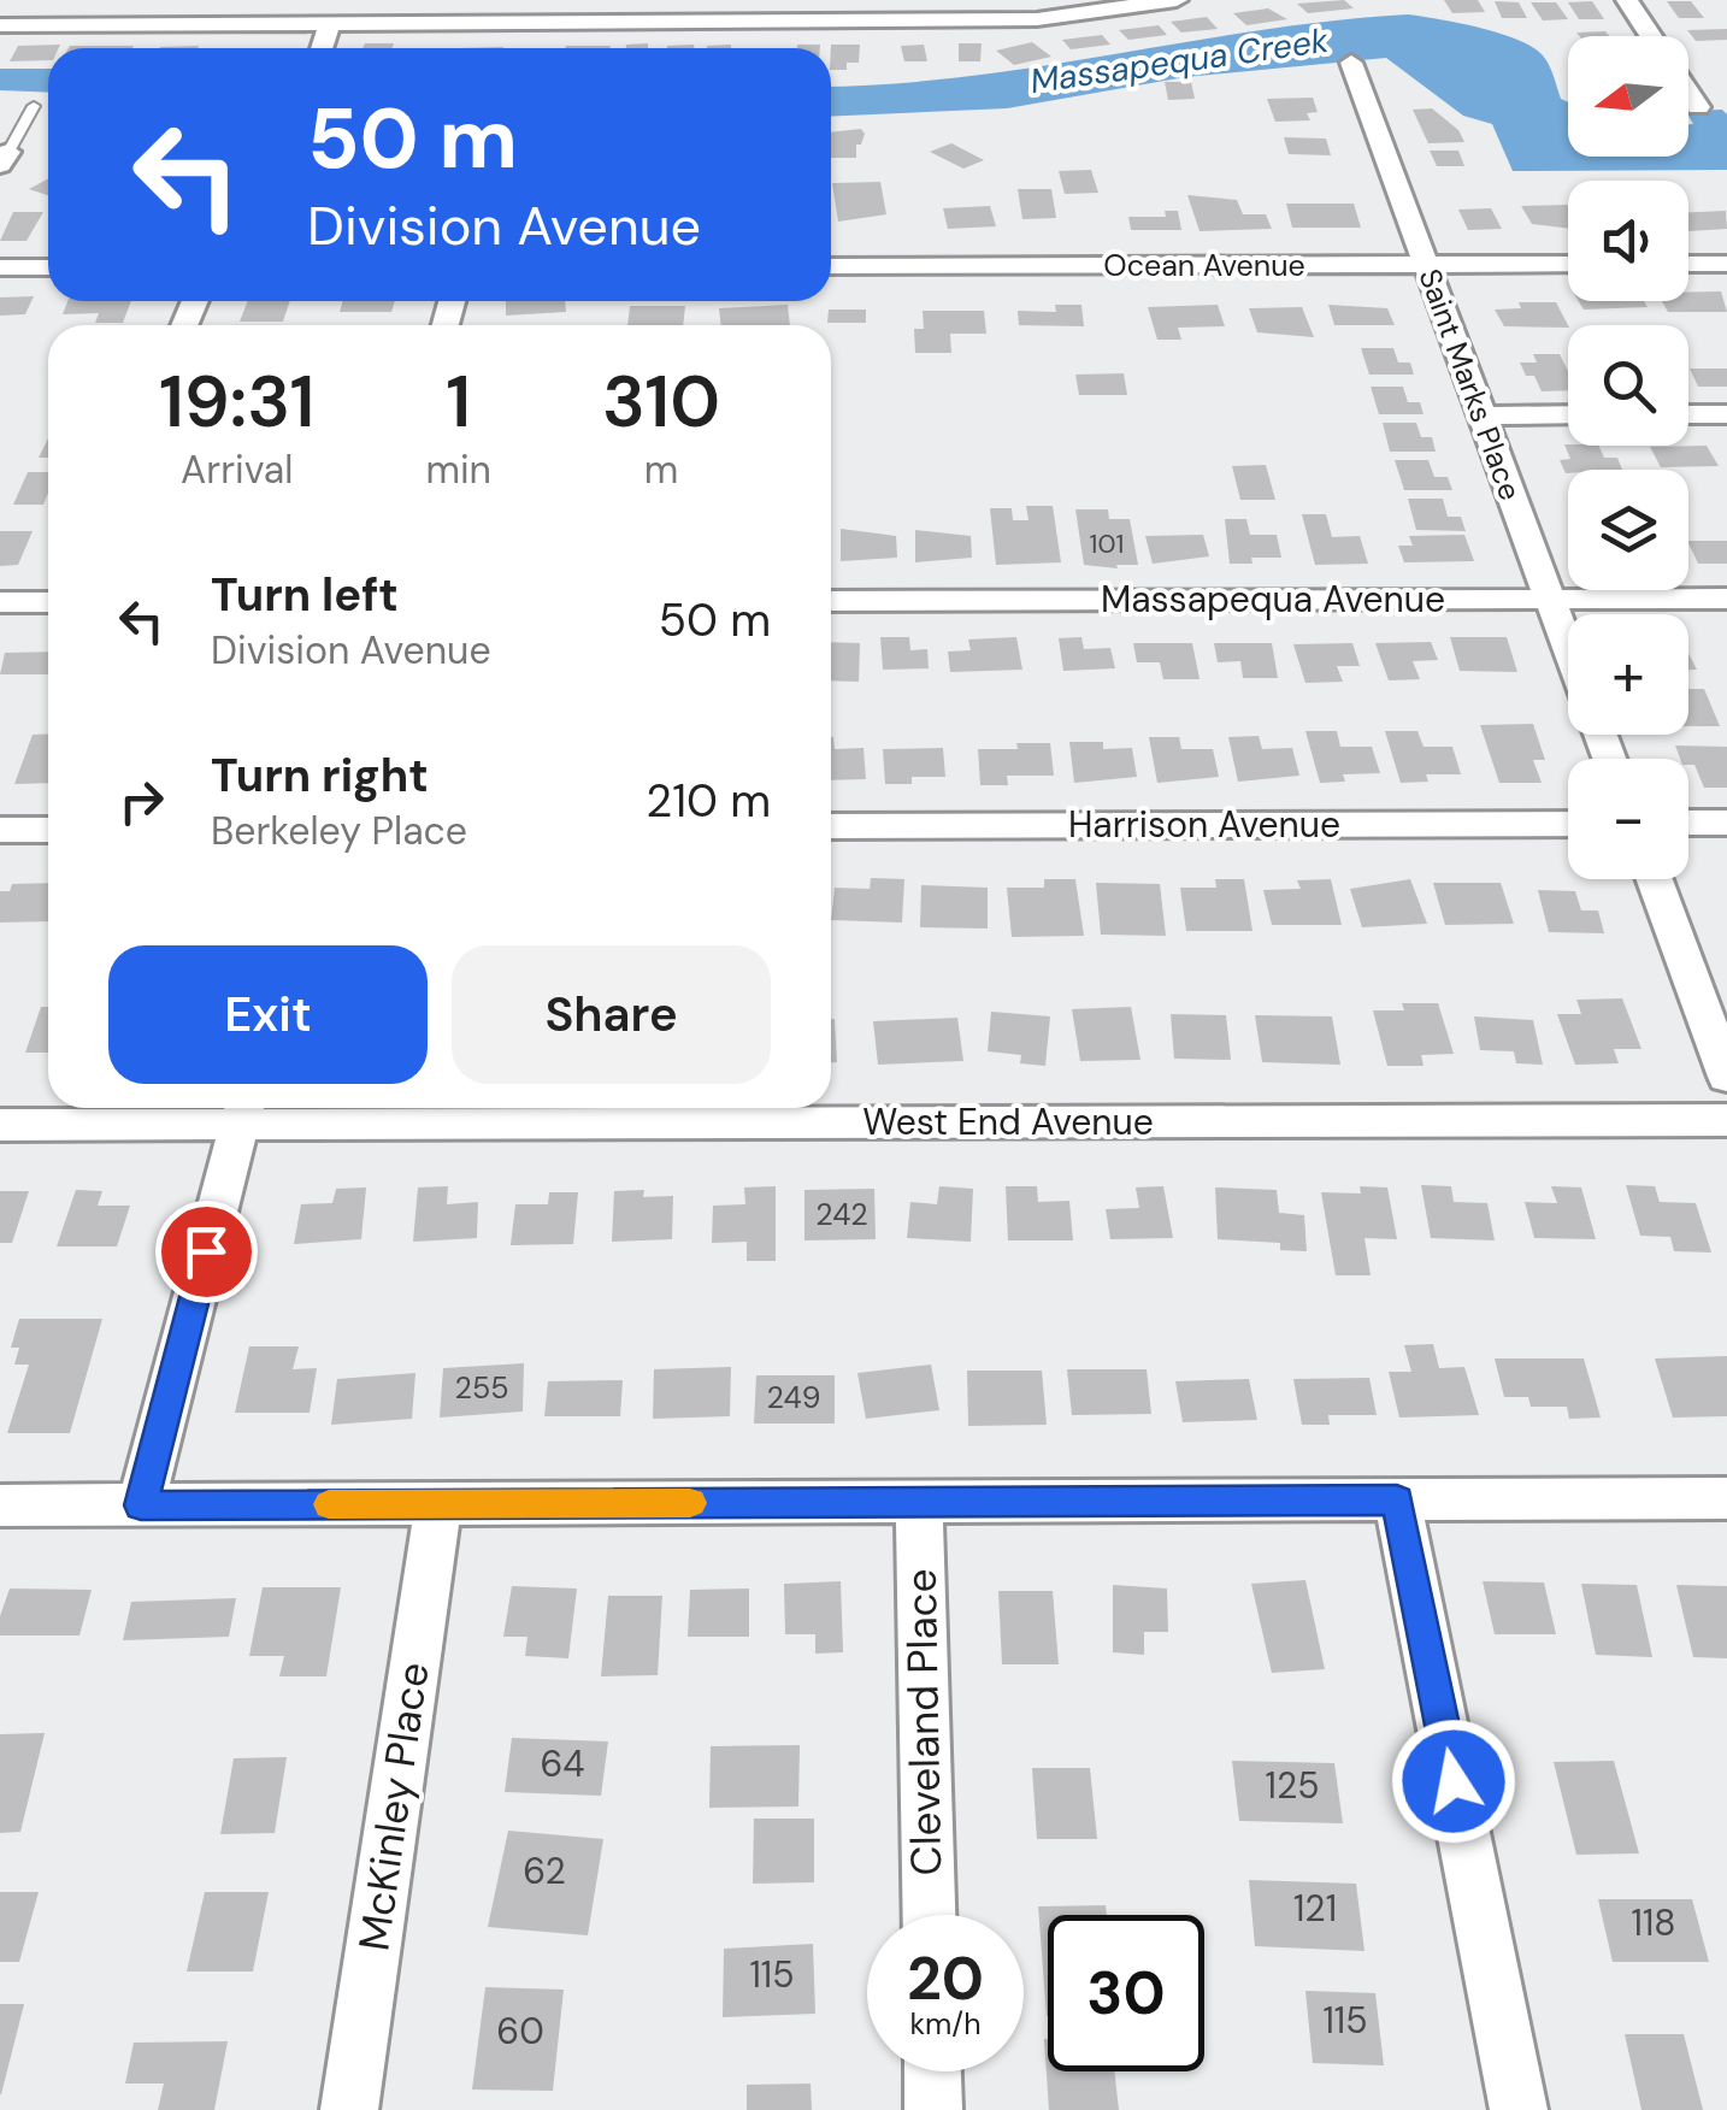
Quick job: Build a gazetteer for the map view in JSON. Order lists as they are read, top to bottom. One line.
{"streets":{"street":["Ocean Avenue","Saint Marks Place","Massapequa Avenue","Harrison Avenue","West End Avenue","Cleveland Place","McKinley Place"]},"crossings":[["Ocean Avenue","Saint Marks Place"],["Saint Marks Place","Massapequa Avenue"]],"water":["Massapequa Creek"],"house_numbers":["101","242","255","249","64","125","62","121","118","115","115","60"],"north":"left","page":{"map_buttons":["+","−"],"turn":["50 m","Division Avenue"],"eta":["19:31","Arrival","1","min","310","m"],"list":[{"name":"Turn left","note":"Division Avenue","value":"50 m"},{"name":"Turn right","note":"Berkeley Place","value":"210 m"}],"buttons":["Exit","Share"],"speed":"20 km/h","limit":"30"}}
